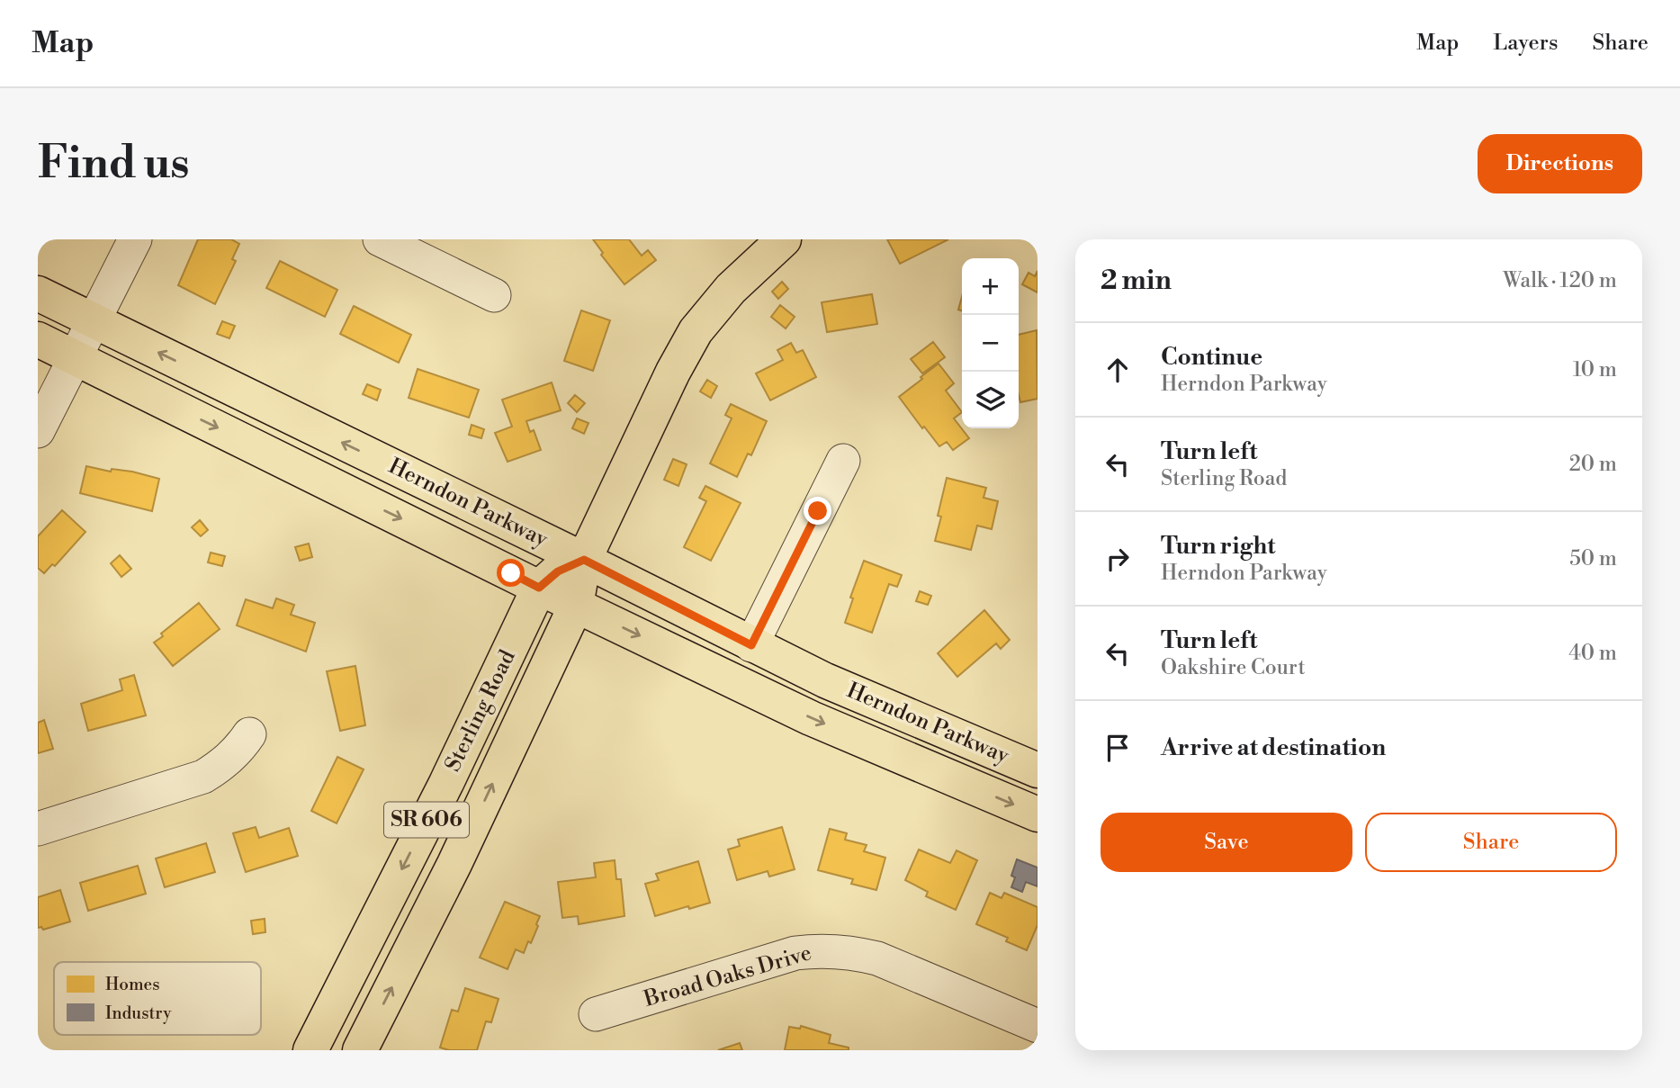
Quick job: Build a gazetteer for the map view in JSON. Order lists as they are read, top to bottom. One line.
{"streets":{"main road":["Herndon Parkway","Sterling Road","SR 606"],"street":["Broad Oaks Drive"]},"crossings":[["Herndon Parkway","Sterling Road"]],"legend":["Homes","Industry"],"page":{"header":"Map","nav":["Map","Layers","Share"],"buttons":["Directions",["Save","Share"]],"title":"Find us","heading":["2 min","Walk · 120 m"],"map_buttons":["+","−"],"list":[["Continue","Herndon Parkway","10 m"],["Turn left","Sterling Road","20 m"],["Turn right","Herndon Parkway","50 m"],["Turn left","Oakshire Court","40 m"],"Arrive at destination"]}}
